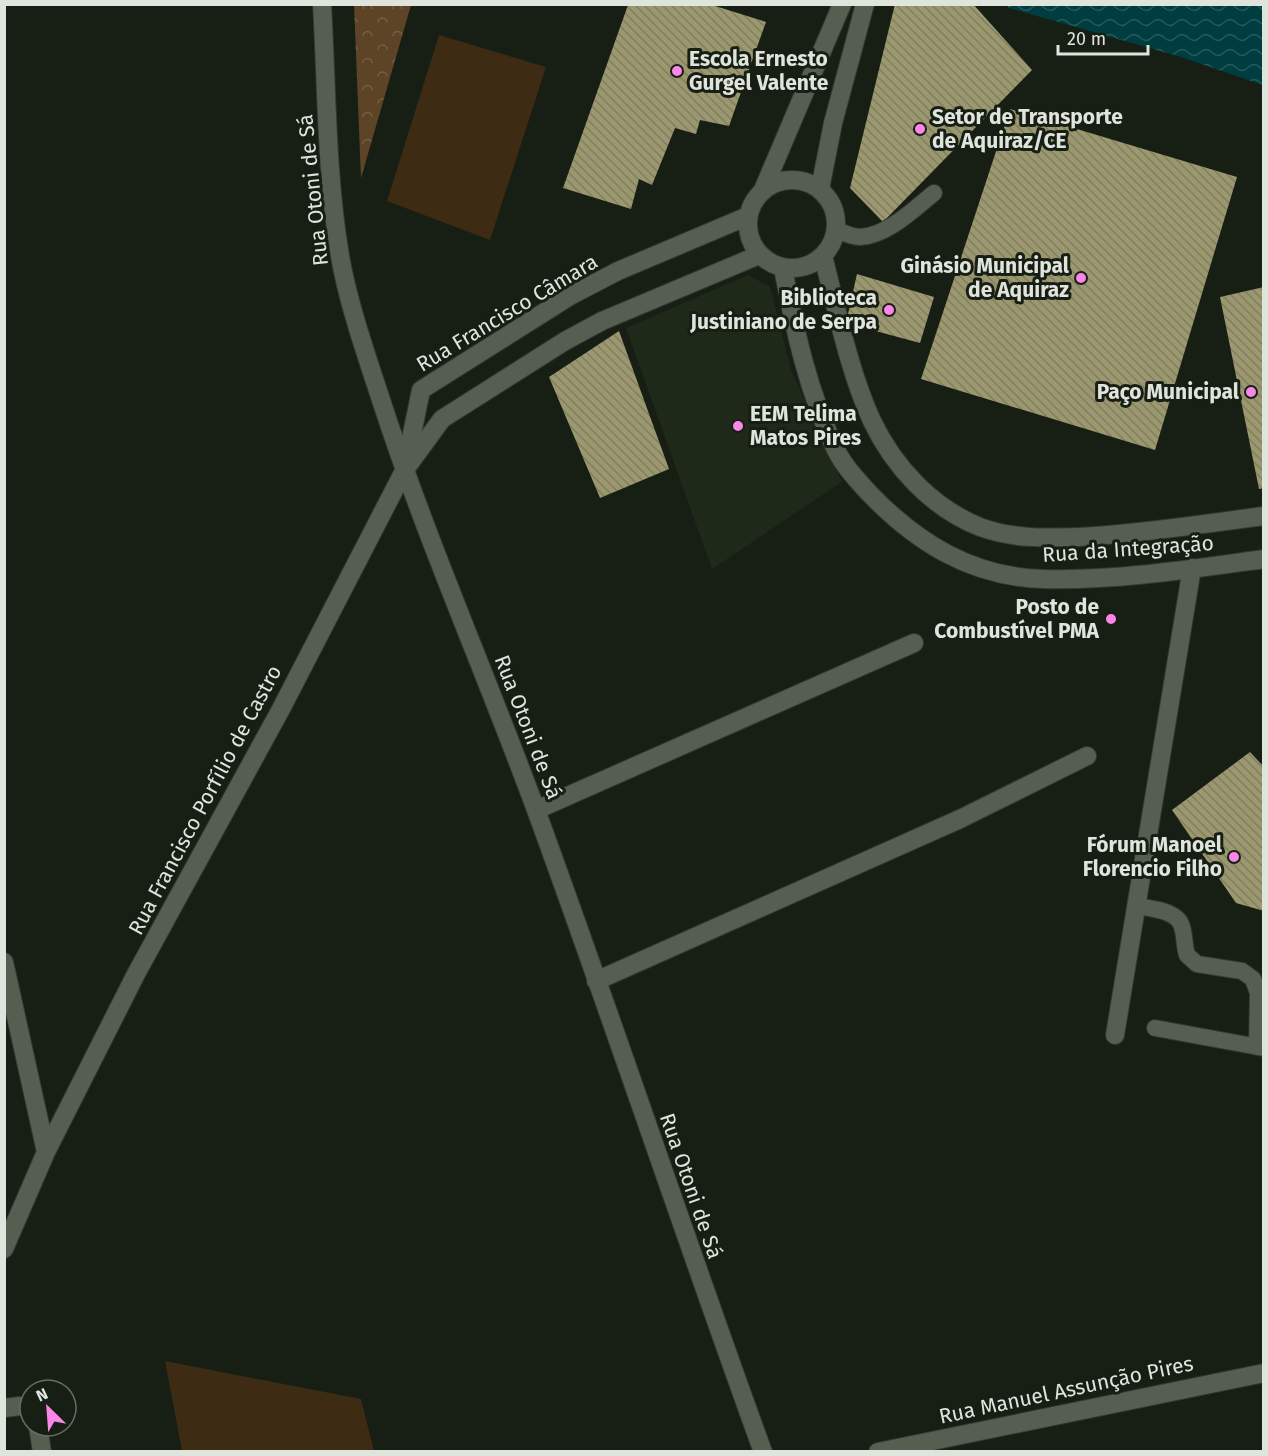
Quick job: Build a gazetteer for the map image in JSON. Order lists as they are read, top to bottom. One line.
{"streets":{"street":["Rua Otoni de Sá","Rua Francisco Câmara","Rua da Integração","Rua Francisco Porfílio de Castro","Rua Manuel Assunção Pires"]},"crossings":[["Rua Otoni de Sá","Rua Francisco Câmara"],["Rua Otoni de Sá","Rua Francisco Porfílio de Castro"],["Rua Francisco Câmara","Rua da Integração"],["Rua Francisco Câmara","Rua Francisco Porfílio de Castro"]],"places":["Escola Ernesto Gurgel Valente","Setor de Transporte de Aquiraz/CE","Ginásio Municipal de Aquiraz","Biblioteca Justiniano de Serpa","Paço Municipal","EEM Telima Matos Pires","Posto de Combustível PMA","Fórum Manoel Florencio Filho"],"scale_bar":"20 m","north":"top left"}
